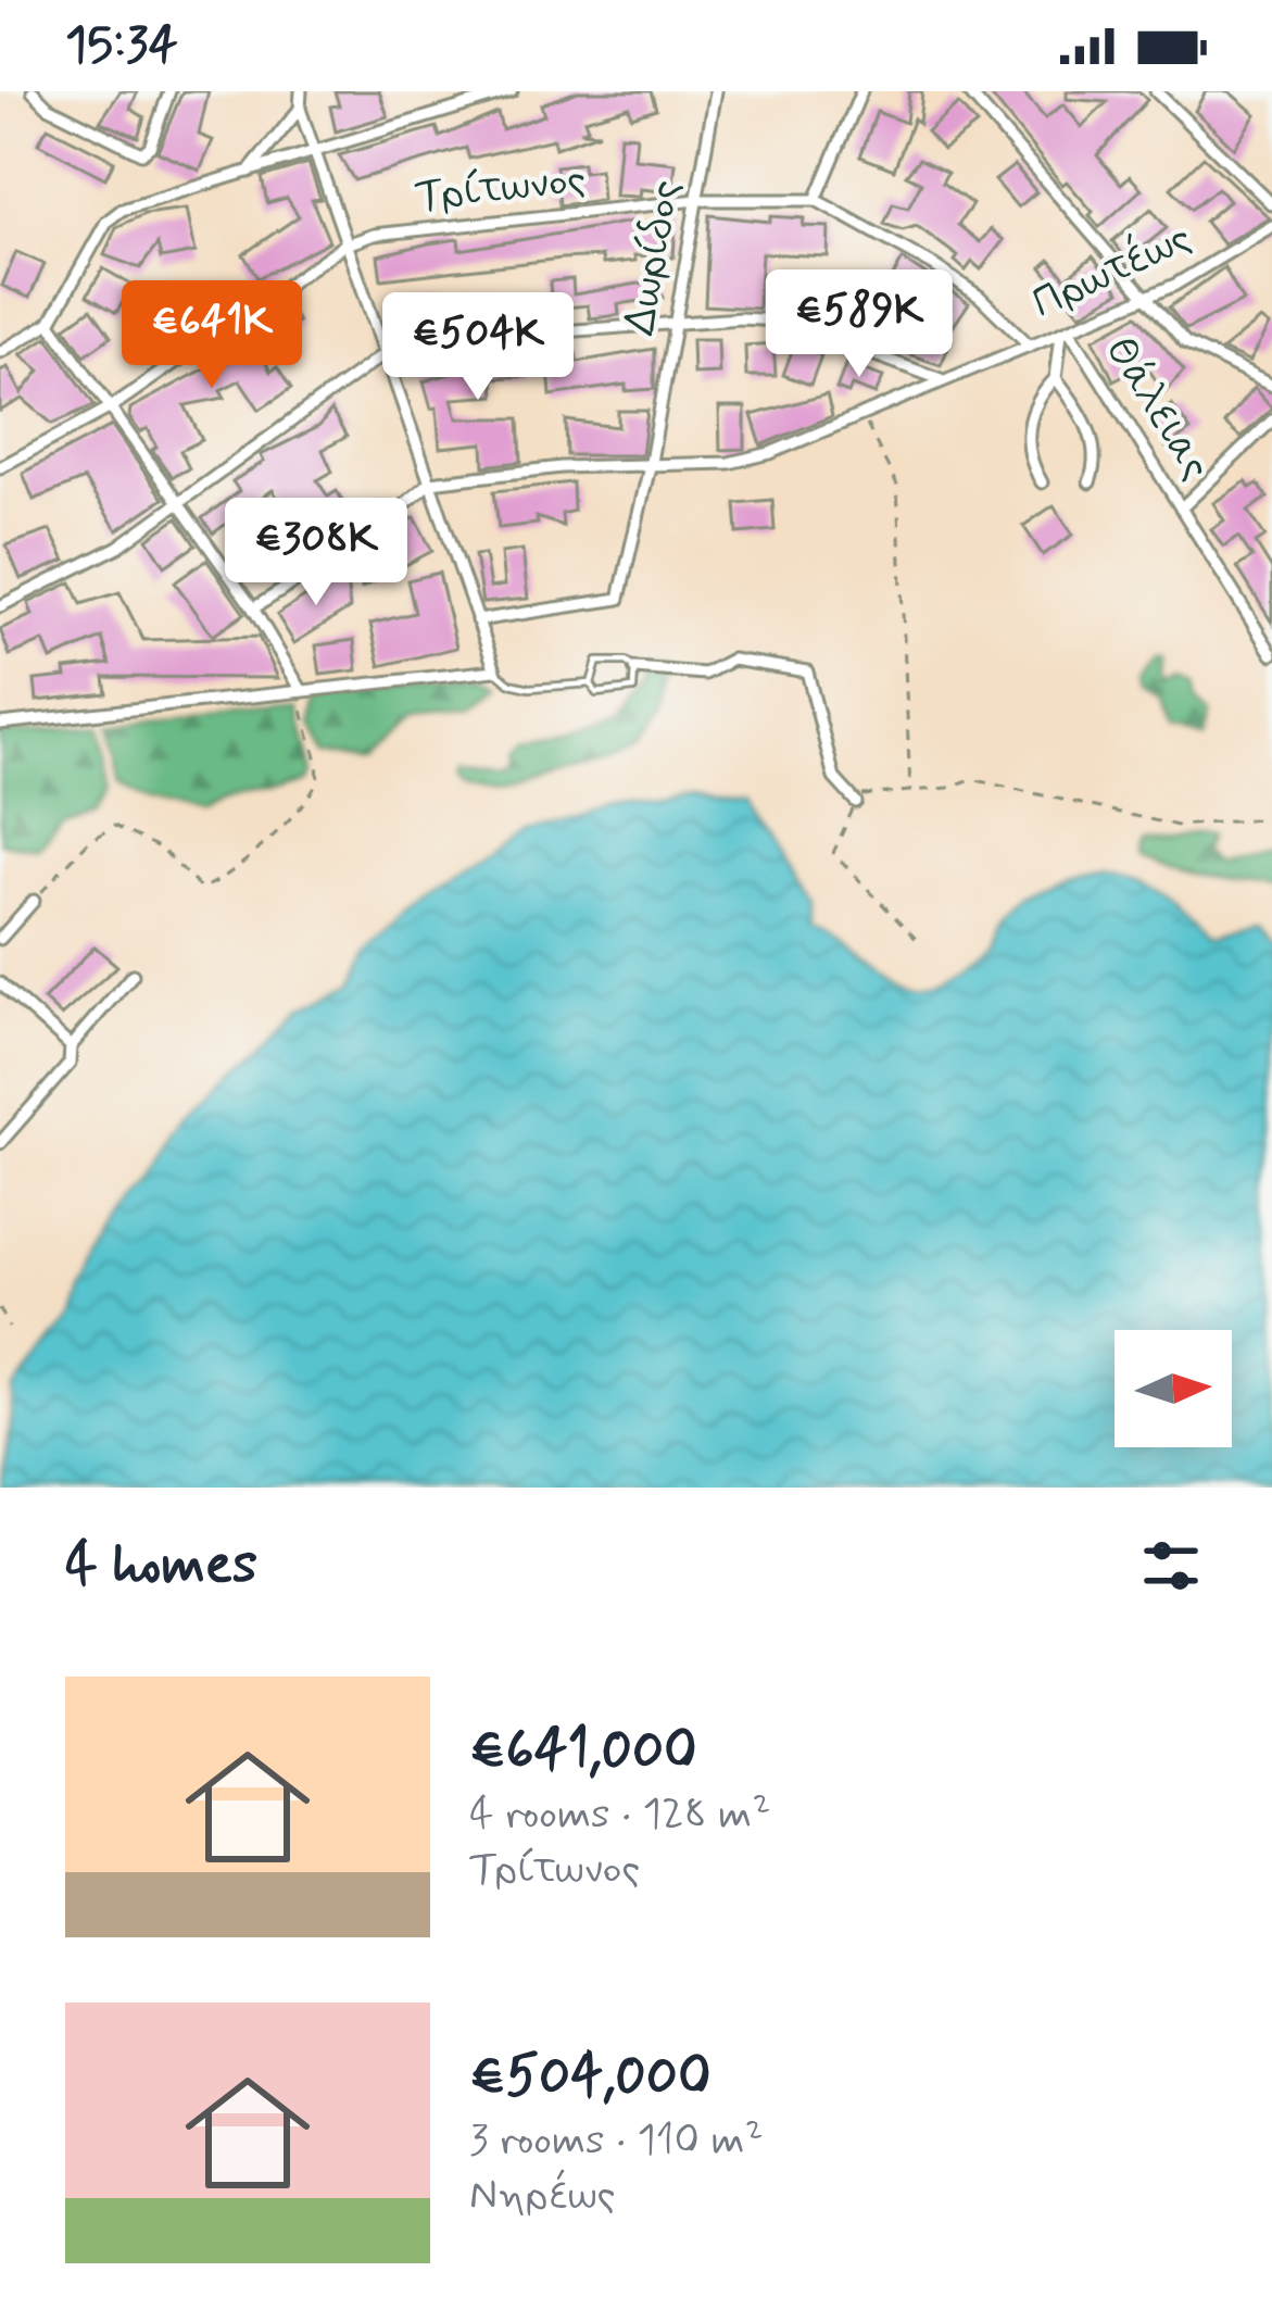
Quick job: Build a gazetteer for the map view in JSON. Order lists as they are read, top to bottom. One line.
{"streets":{"street":["Τρίτωνος","Δωρίδος","Πρωτέως","Θάλειας"]},"crossings":[["Τρίτωνος","Δωρίδος"],["Τρίτωνος","Πρωτέως"],["Δωρίδος","Πρωτέως"],["Πρωτέως","Θάλειας"]],"north":"right","page":{"status":"15:34","price":["€589K","€641K","€504K","€308K"],"heading":"4 homes","list":[{"name":"€641,000","note":"4 rooms · 128 m² · Τρίτωνος"},{"name":"€504,000","note":"3 rooms · 110 m² · Νηρέως"}]}}
